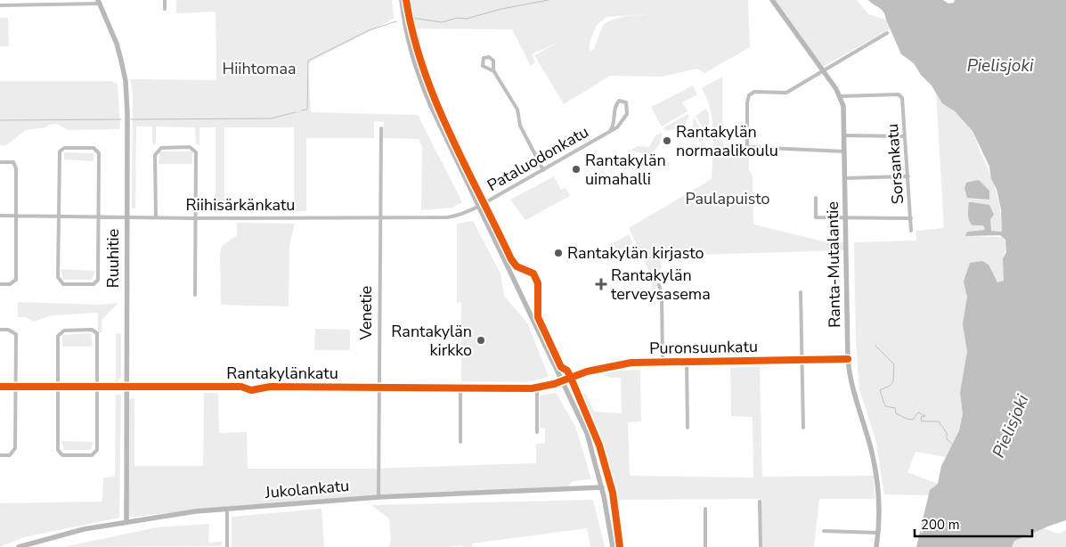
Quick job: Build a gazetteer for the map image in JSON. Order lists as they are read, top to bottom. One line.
{"streets":{"main road":["Ruuhitie","Ranta-Mutalantie","Jukolankatu"],"street":["Pataluodonkatu","Sorsankatu","Riihisärkänkatu","Venetie","Puronsuunkatu","Rantakylänkatu"]},"crossings":[["Pataluodonkatu","Riihisärkänkatu"],["Sorsankatu","Ranta-Mutalantie"],["Riihisärkänkatu","Ruuhitie"],["Riihisärkänkatu","Venetie"],["Ruuhitie","Rantakylänkatu"],["Ruuhitie","Jukolankatu"],["Ranta-Mutalantie","Puronsuunkatu"],["Venetie","Rantakylänkatu"],["Venetie","Jukolankatu"],["Puronsuunkatu","Rantakylänkatu"]],"water":["Pielisjoki"],"parks":["Hiihtomaa","Paulapuisto"],"places":{"other":["Rantakylän normaalikoulu","Rantakylän uimahalli","Rantakylän kirjasto","Rantakylän kirkko"],"health":["Rantakylän terveysasema"]},"scale_bar":"200 m"}
